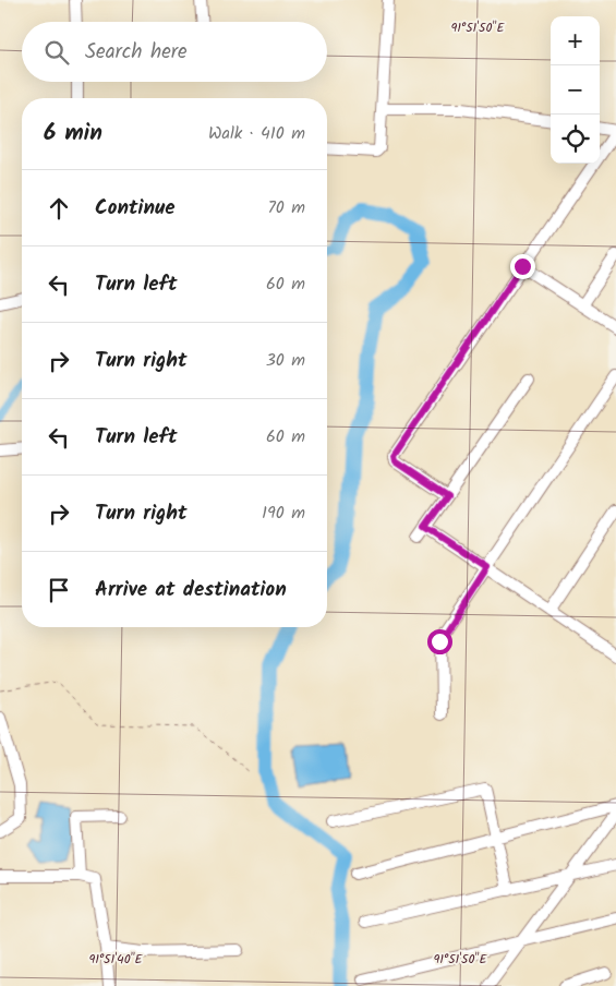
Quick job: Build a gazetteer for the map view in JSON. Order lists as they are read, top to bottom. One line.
{"page":{"map_buttons":["+","−"],"search":"Search here","heading":["6 min","Walk · 410 m"],"list":[["Continue","70 m"],["Turn left","60 m"],["Turn right","30 m"],["Turn left","60 m"],["Turn right","190 m"],"Arrive at destination"]},"coordinates":["91°51'50\"E","91°51'40\"E"]}
